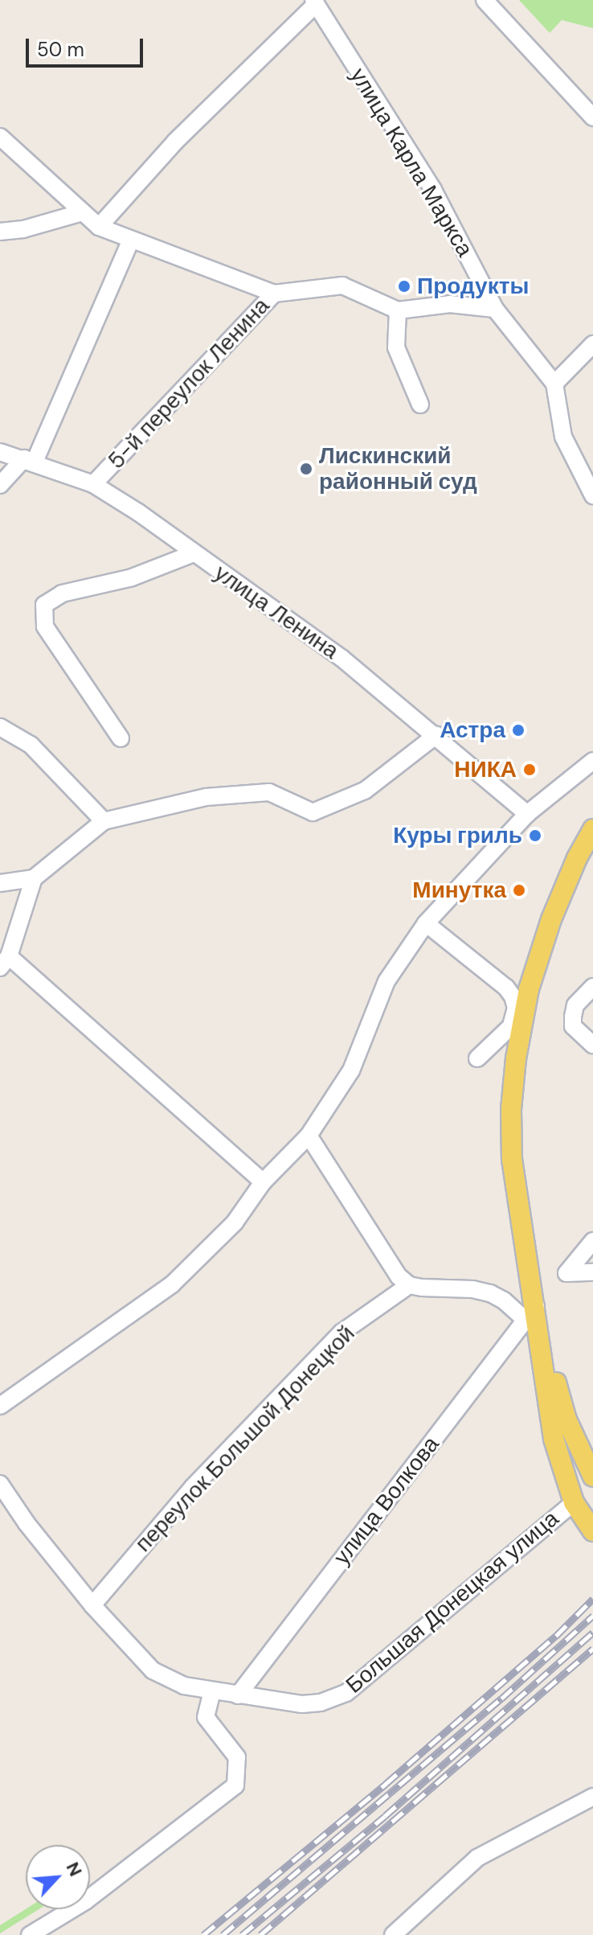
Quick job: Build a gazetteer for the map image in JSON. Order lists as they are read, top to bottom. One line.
{"streets":{"street":["улица Карла Маркса","5-й переулок Ленина","улица Ленина","переулок Большой Донецкой","улица Волкова","Большая Донецкая улица"]},"crossings":[["5-й переулок Ленина","улица Ленина"],["переулок Большой Донецкой","Большая Донецкая улица"],["улица Волкова","Большая Донецкая улица"]],"places":["Продукты","Лискинский районный суд","Астра","НИКА","Куры гриль","Минутка"],"scale_bar":"50 m","north":"top right"}
